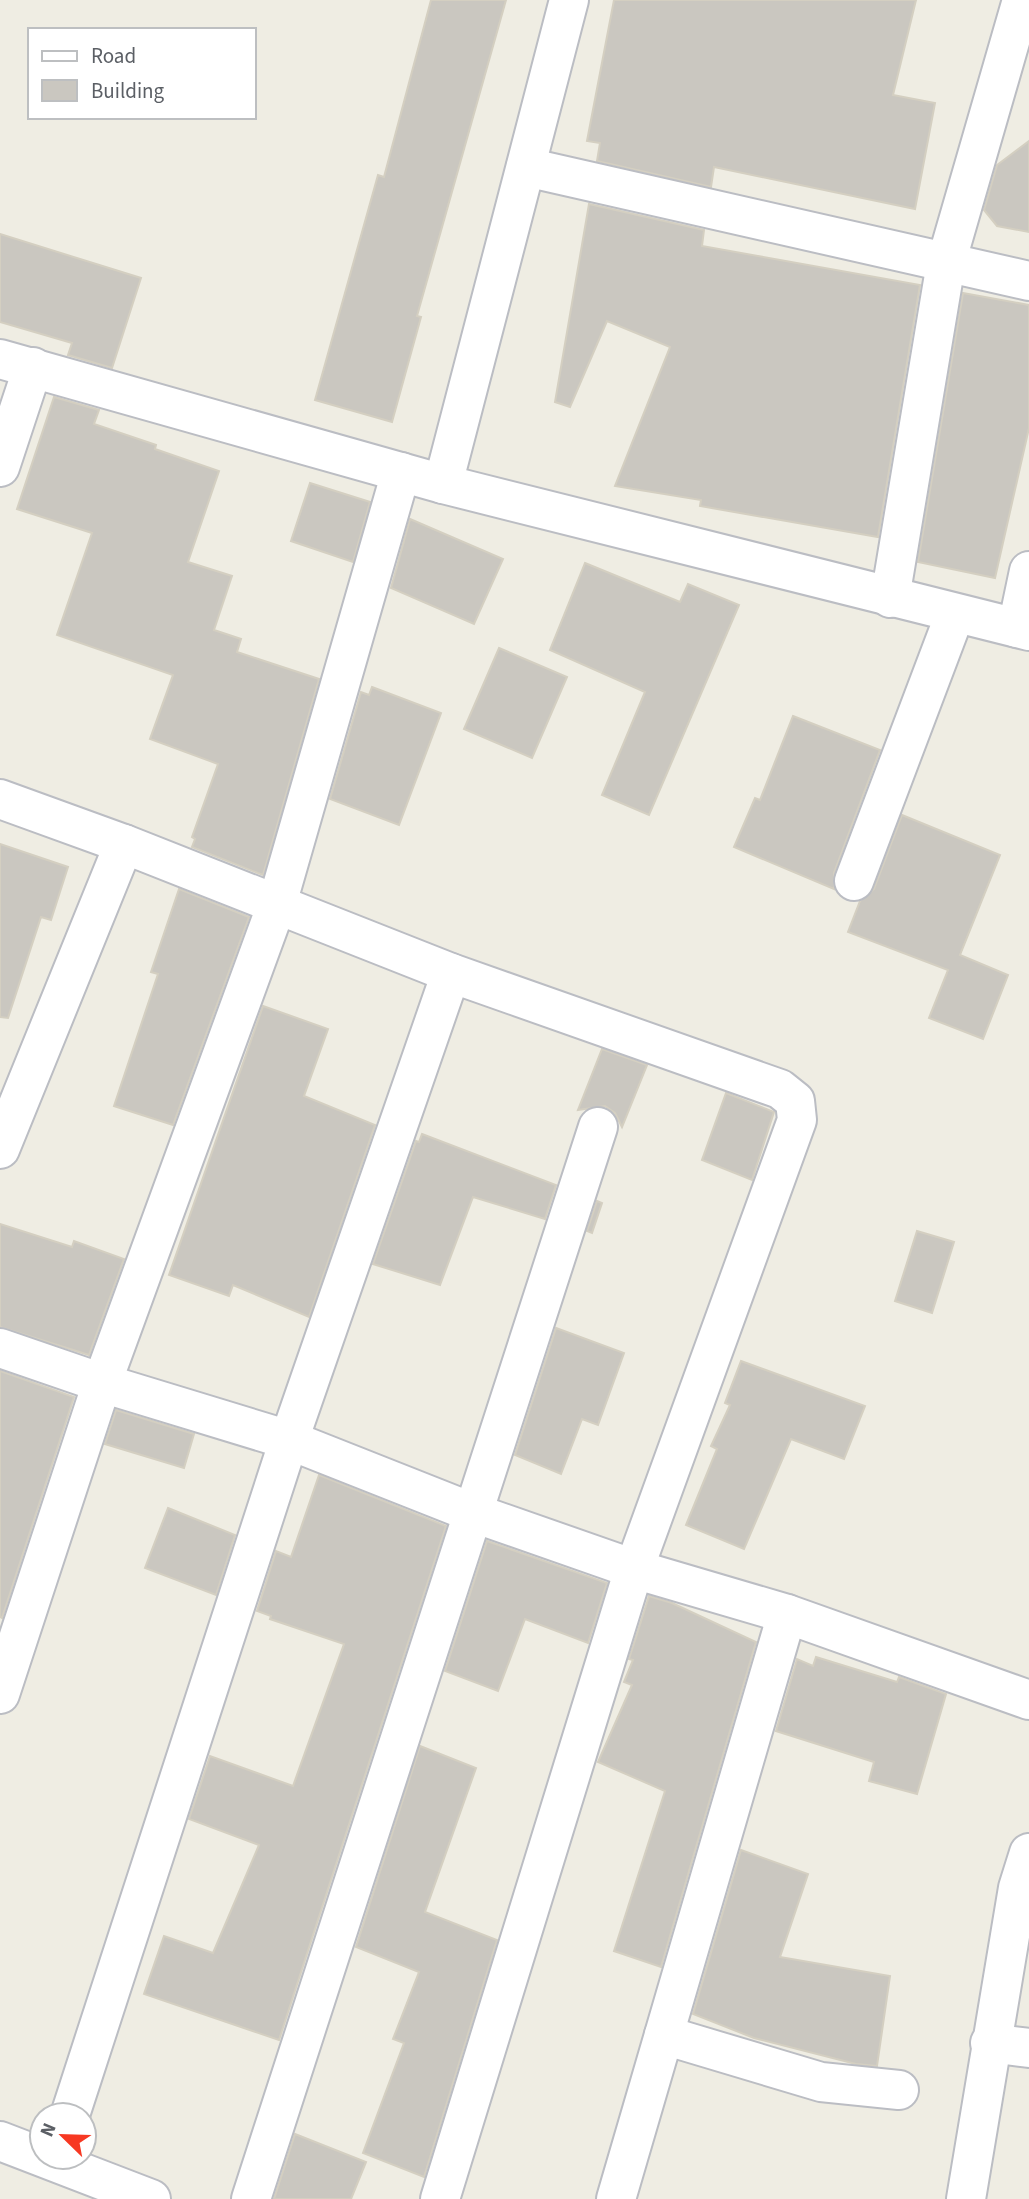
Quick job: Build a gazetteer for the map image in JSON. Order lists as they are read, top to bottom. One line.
{"legend":["Road","Building"],"north":"top left"}
